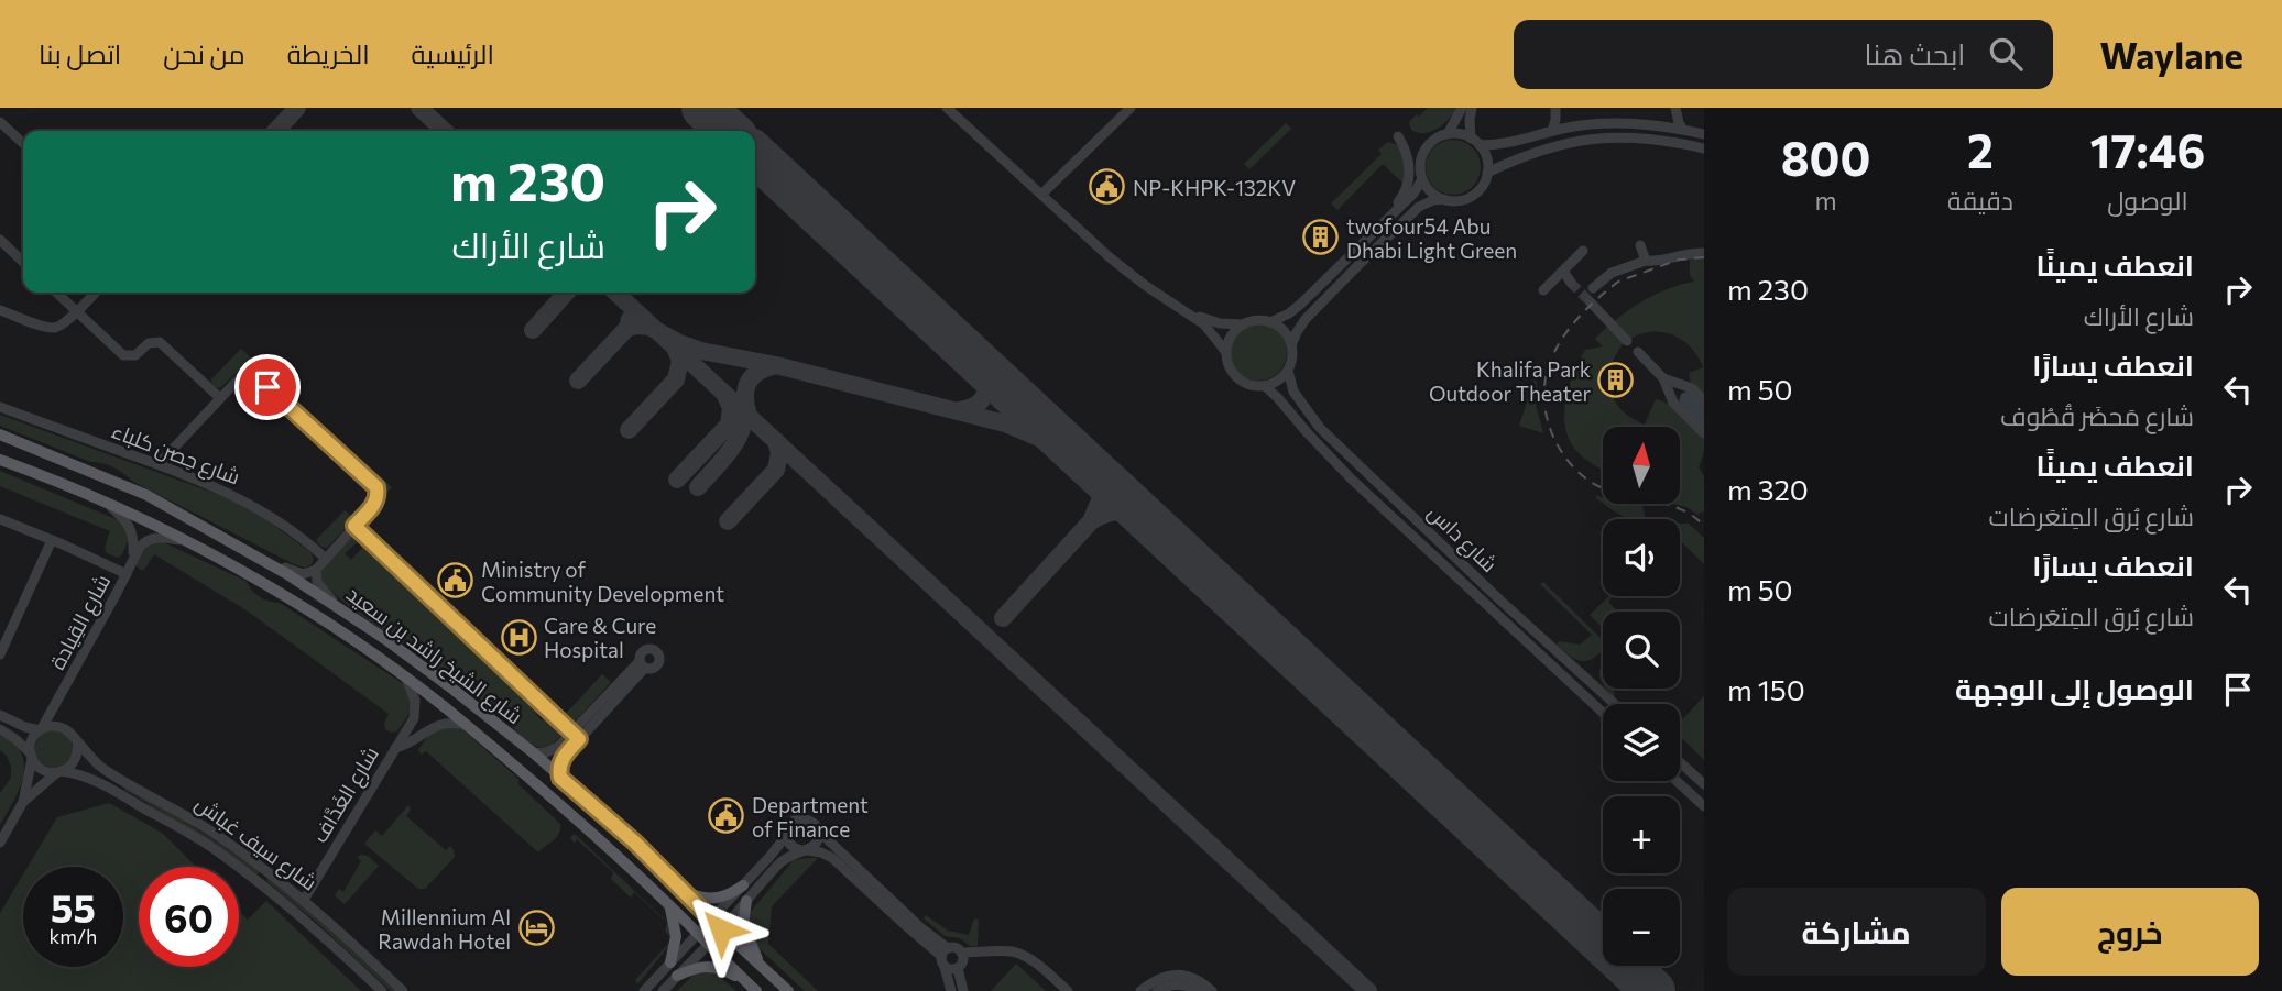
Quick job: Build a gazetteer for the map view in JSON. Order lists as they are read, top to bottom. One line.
{"streets":{"main road":["شارع الشيخ راشد بن سعيد"],"street":["شارع حِصن كلباء","شارع داس","شارع القِيادة","شارع الغَدَّاف","شارع سيف غباش"]},"crossings":[["شارع القِيادة","شارع الشيخ راشد بن سعيد"],["شارع القِيادة","شارع سيف غباش"],["شارع الشيخ راشد بن سعيد","شارع الغَدَّاف"],["شارع الغَدَّاف","شارع سيف غباش"]],"places":{"public building":["NP-KHPK-132KV","Ministry of Community Development","Department of Finance"],"building":["twofour54 Abu Dhabi Light Green","Khalifa Park Outdoor Theater"],"hospital":["Care & Cure Hospital"],"hotel":["Millennium Al Rawdah Hotel"]},"north":"top","page":{"header":"Waylane","search":"ابحث هنا","nav":["الرئيسية","الخريطة","من نحن","اتصل بنا"],"eta":["17:46","الوصول","2","دقيقة","800","m"],"turn":["230 m","شارع الأراك"],"list":[{"name":"انعطف يمينًا","note":"شارع الأراك","value":"230 m"},{"name":"انعطف يسارًا","note":"شارع مَحضَر قُطُوف","value":"50 m"},{"name":"انعطف يمينًا","note":"شارع بُرق المِتعَرضات","value":"320 m"},{"name":"انعطف يسارًا","note":"شارع بُرق المِتعَرضات","value":"50 m"},{"name":"الوصول إلى الوجهة","value":"150 m"}],"map_buttons":["+","−"],"speed":"55 km/h","limit":"60","buttons":["خروج","مشاركة"]}}
